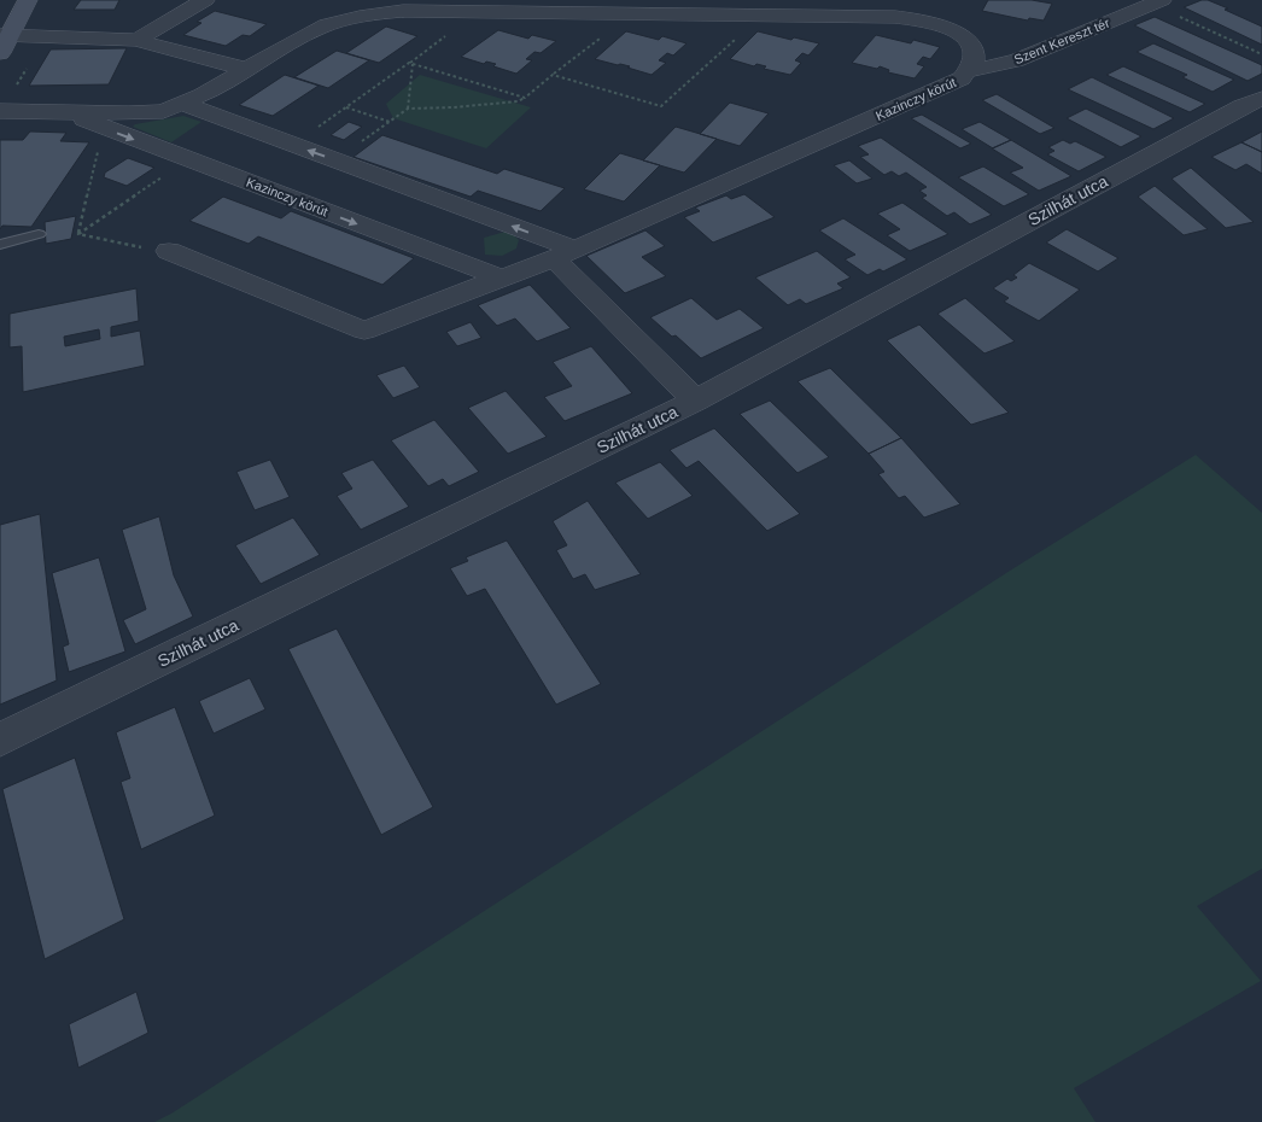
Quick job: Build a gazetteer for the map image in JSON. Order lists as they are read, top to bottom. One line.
{"streets":{"street":["Szent Kereszt tér","Kazinczy körút","Szilhát utca"]},"crossings":[["Szent Kereszt tér","Kazinczy körút"]]}
